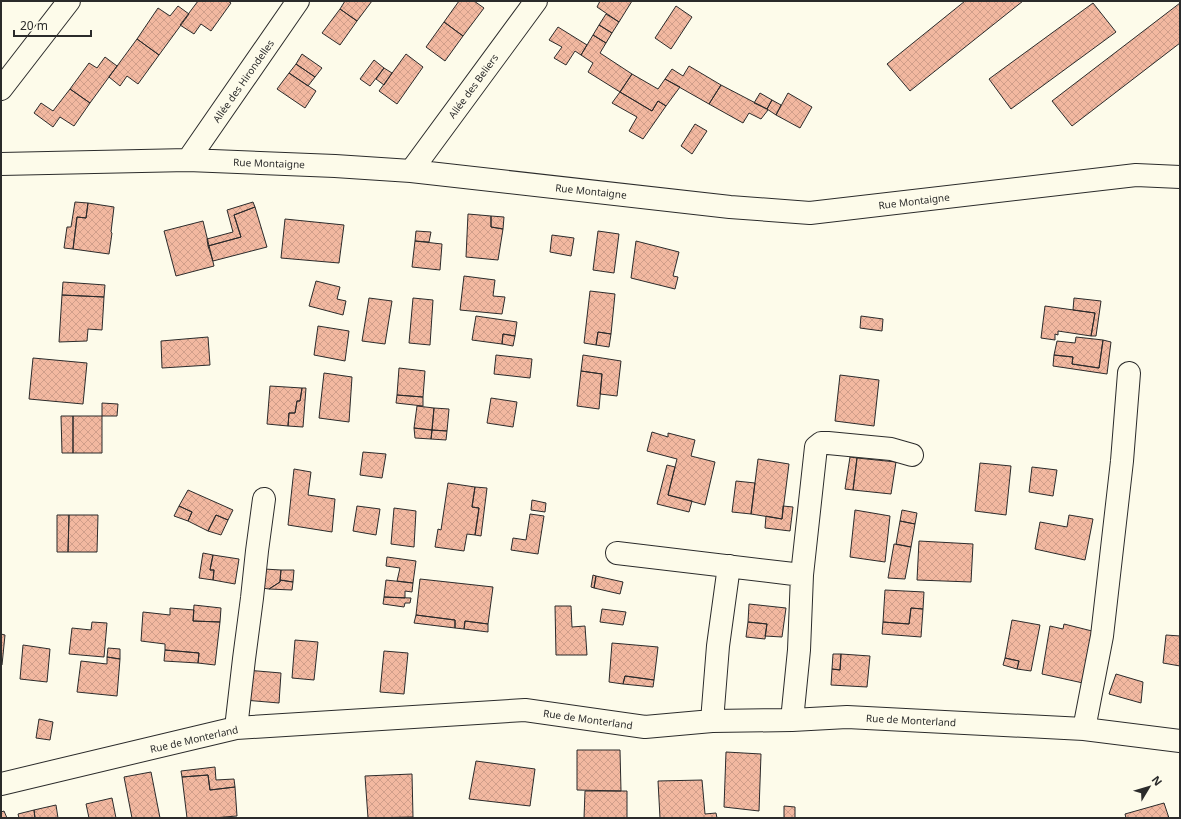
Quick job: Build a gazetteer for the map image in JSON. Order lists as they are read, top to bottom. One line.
{"streets":{"street":["Allée des Hirondelles","Allée des Beliers","Rue Montaigne","Rue de Monterland"]},"crossings":[["Allée des Hirondelles","Rue Montaigne"],["Allée des Beliers","Rue Montaigne"]],"scale_bar":"20 m","north":"top right"}
